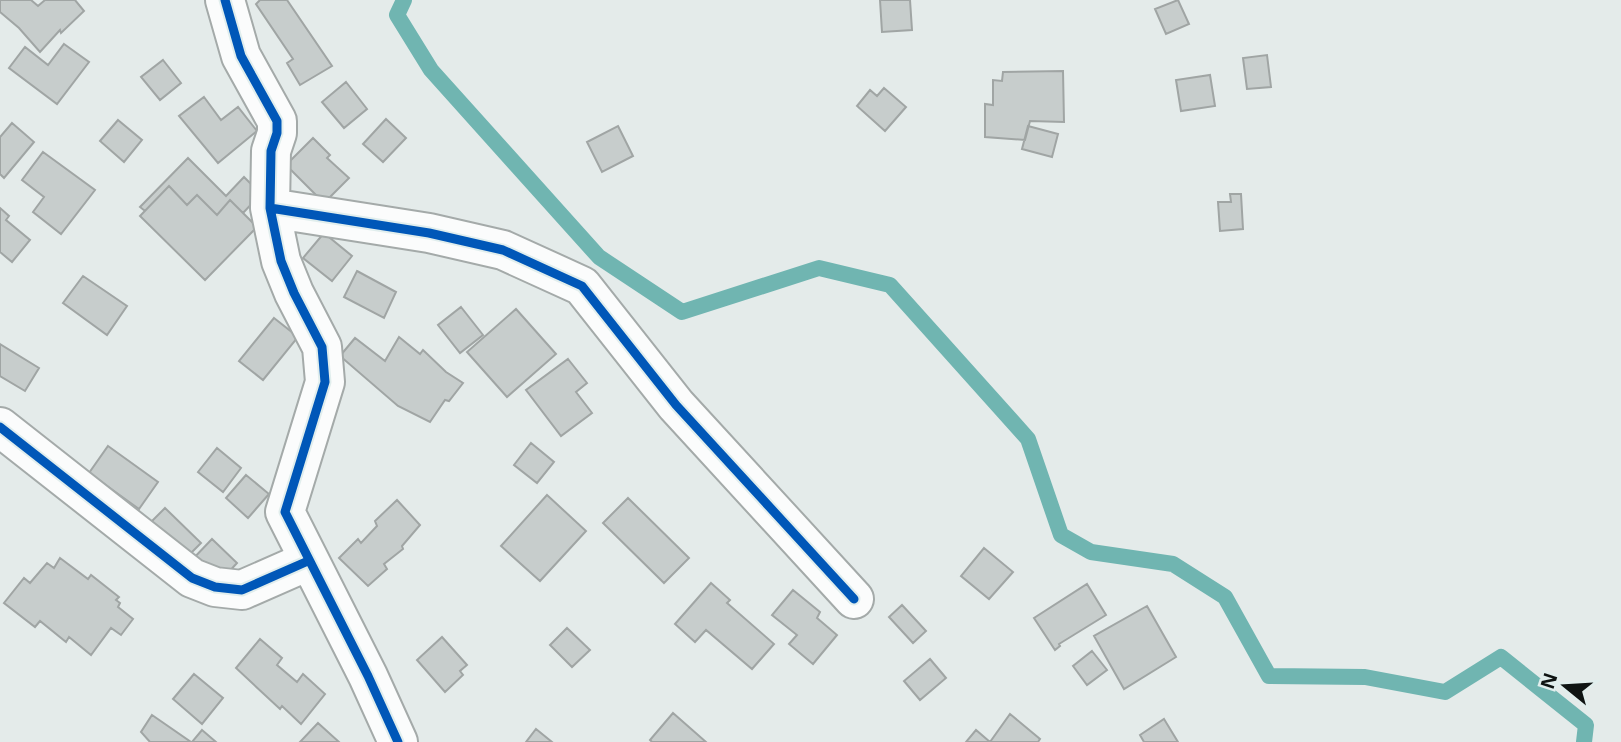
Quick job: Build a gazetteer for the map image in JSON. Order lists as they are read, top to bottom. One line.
{"north":"left"}
